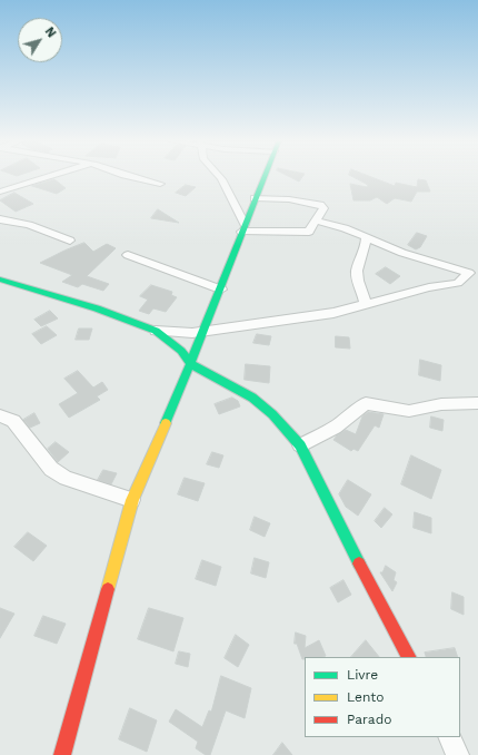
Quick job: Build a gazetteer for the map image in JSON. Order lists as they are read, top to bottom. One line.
{"legend":["Livre","Lento","Parado"],"north":"top right"}
